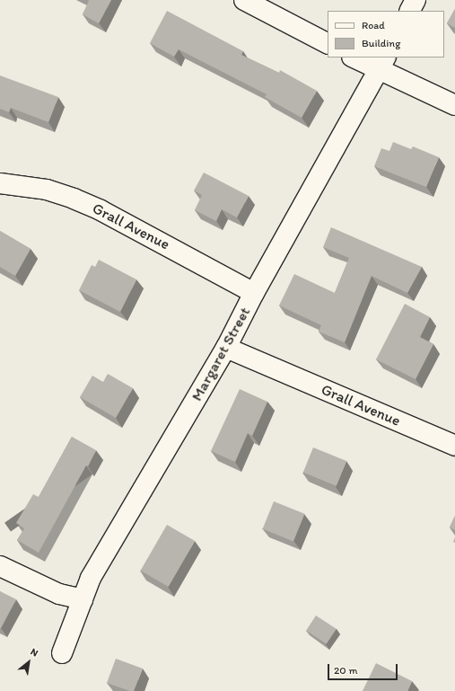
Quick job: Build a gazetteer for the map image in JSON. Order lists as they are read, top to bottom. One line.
{"streets":{"street":["Grall Avenue","Margaret Street"]},"crossings":[["Grall Avenue","Margaret Street"]],"legend":["Road","Building"],"scale_bar":"20 m","north":"top right"}
